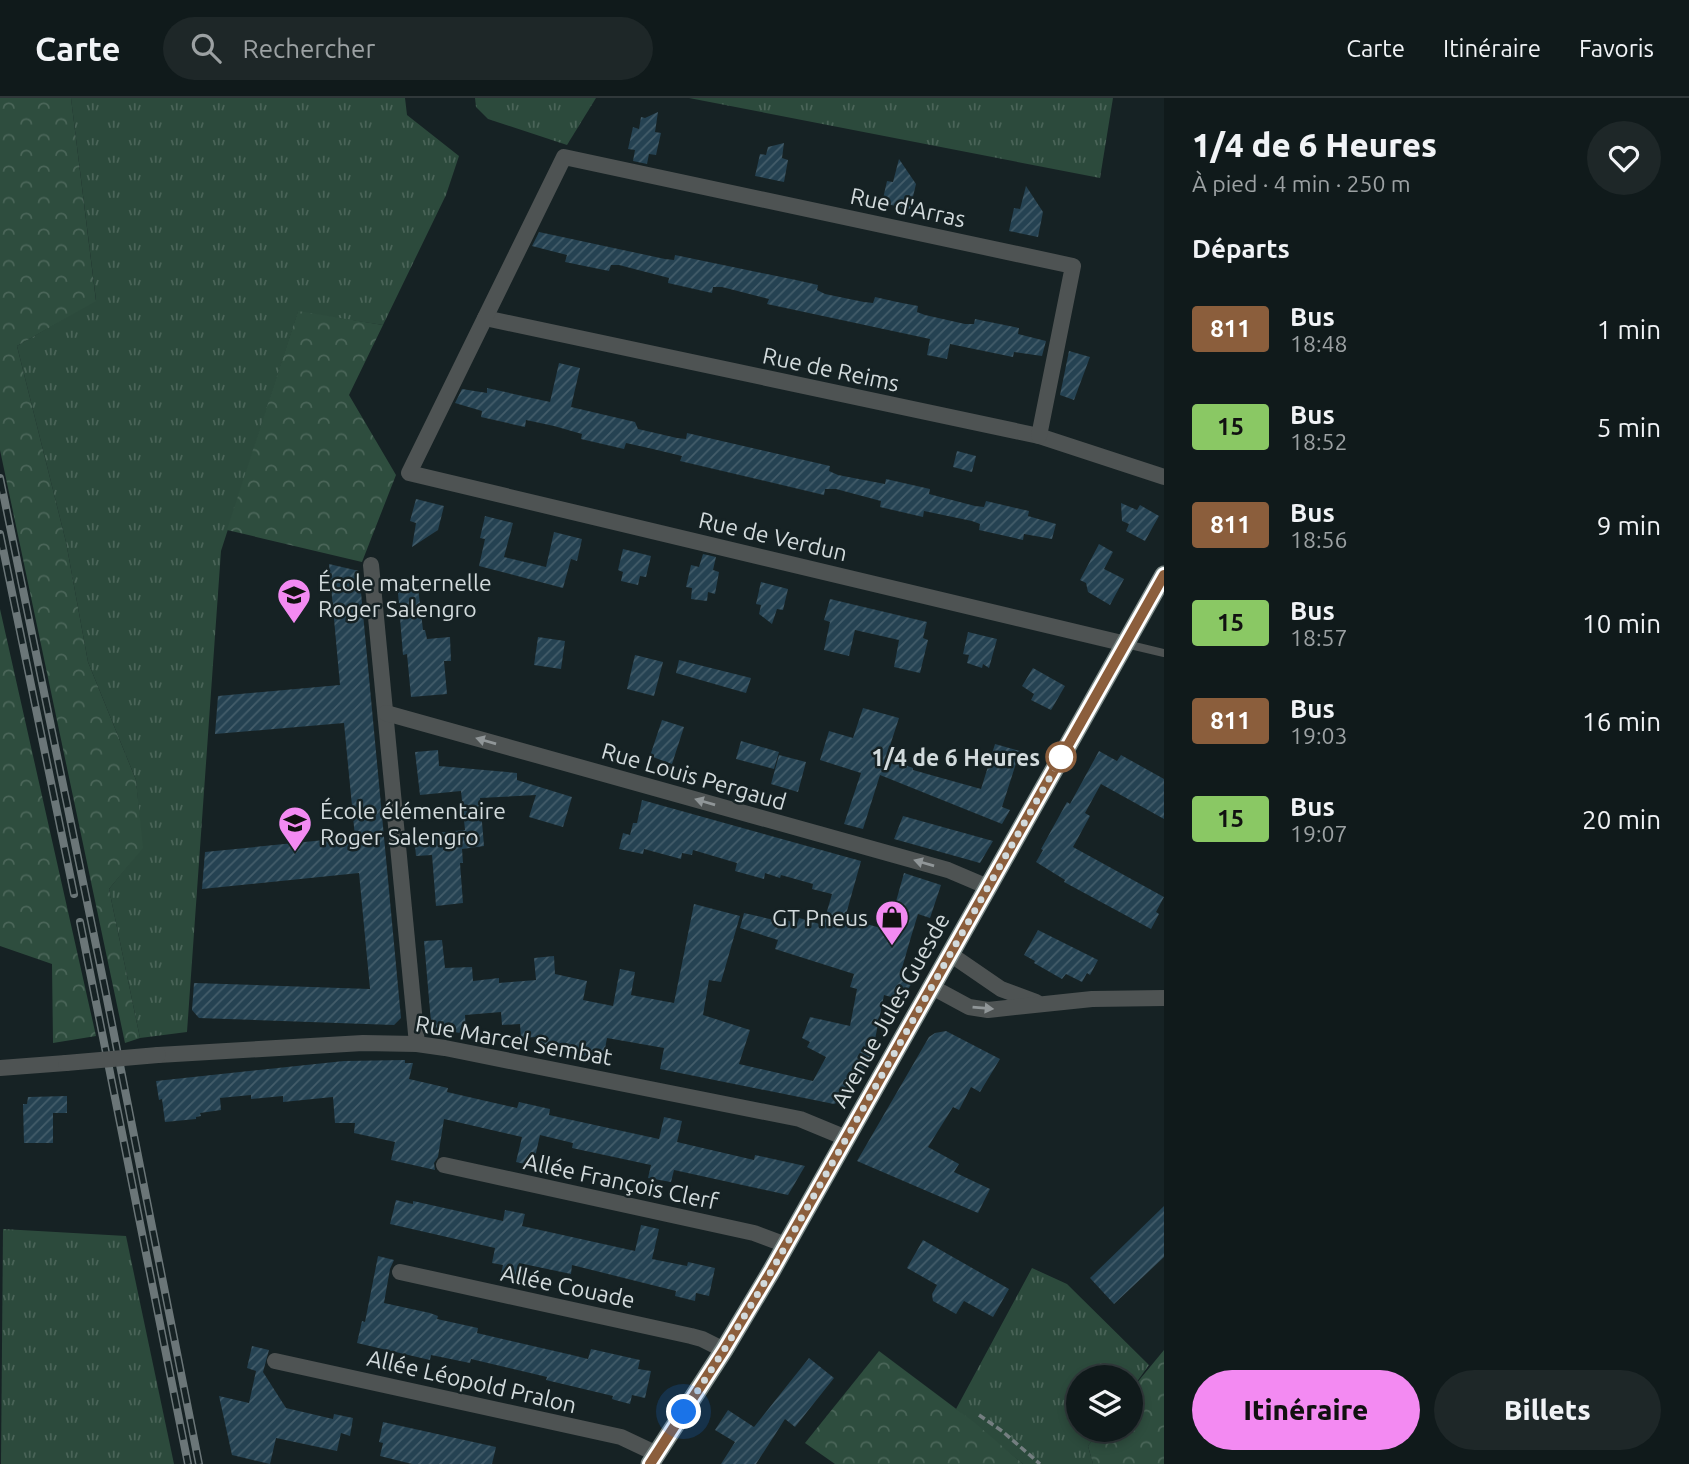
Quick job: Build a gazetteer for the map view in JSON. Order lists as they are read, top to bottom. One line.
{"streets":{"main road":["Avenue Jules Guesde"],"street":["Rue d'Arras","Rue de Reims","Rue de Verdun","Rue Louis Pergaud","Rue Marcel Sembat","Allée François Clerf","Allée Couade","Allée Léopold Pralon"]},"crossings":[["Rue d'Arras","Rue de Reims"],["Rue d'Arras","Rue de Verdun"],["Rue de Reims","Rue de Verdun"],["Rue de Verdun","Avenue Jules Guesde"],["Rue Louis Pergaud","Avenue Jules Guesde"],["Avenue Jules Guesde","Rue Marcel Sembat"],["Avenue Jules Guesde","Allée François Clerf"],["Avenue Jules Guesde","Allée Couade"],["Avenue Jules Guesde","Allée Léopold Pralon"]],"one_way":["Rue Louis Pergaud"],"places":{"school or university":["École maternelle Roger Salengro","École élémentaire Roger Salengro"],"other":["1/4 de 6 Heures"],"shop":["GT Pneus"]},"lines":["bus line 811"],"page":{"header":"Carte","search":"Rechercher","nav":["Carte","Itinéraire","Favoris"],"heading":[["1/4 de 6 Heures","À pied · 4 min · 250 m"],"Départs"],"list":[{"mark":"811","name":"Bus","note":"18:48","value":"1 min"},{"mark":"15","name":"Bus","note":"18:52","value":"5 min"},{"mark":"811","name":"Bus","note":"18:56","value":"9 min"},{"mark":"15","name":"Bus","note":"18:57","value":"10 min"},{"mark":"811","name":"Bus","note":"19:03","value":"16 min"},{"mark":"15","name":"Bus","note":"19:07","value":"20 min"}],"buttons":["Itinéraire","Billets"]}}
